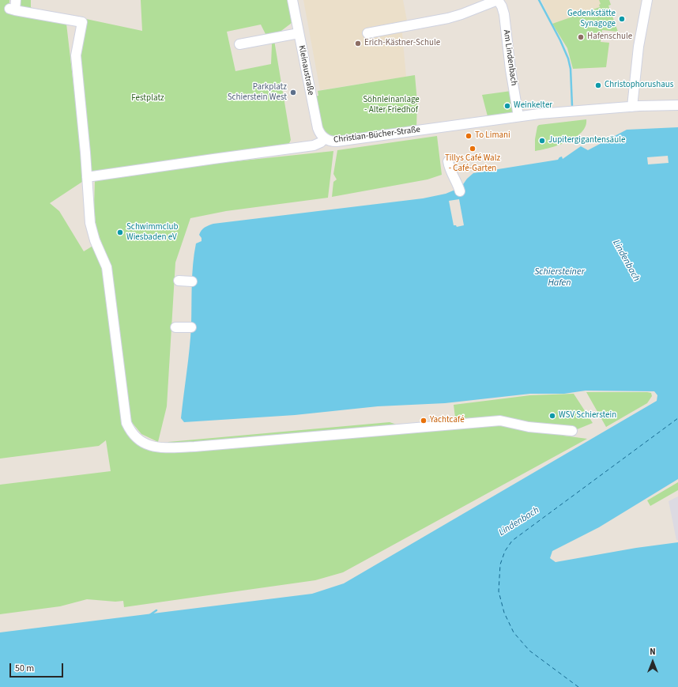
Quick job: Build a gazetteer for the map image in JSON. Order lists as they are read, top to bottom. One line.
{"streets":{"street":["Am Lindenbach","Kleinaustraße","Christian-Bücher-Straße"]},"crossings":[["Am Lindenbach","Christian-Bücher-Straße"],["Kleinaustraße","Christian-Bücher-Straße"]],"water":["Lindenbach","Schiersteiner Hafen"],"parks":["Festplatz","Söhnleinanlage - Alter Friedhof"],"places":["Gedenkstätte Synagoge","Hafenschule","Erich-Kästner-Schule","Christophorushaus","Parkplatz Schierstein West","Weinkelter","To Limani","Jupitergigantensäule","Tillys Café Walz - Café-Garten","Schwimmclub Wiesbaden eV","WSV Schierstein","Yachtcafé"],"scale_bar":"50 m","north":"top"}
